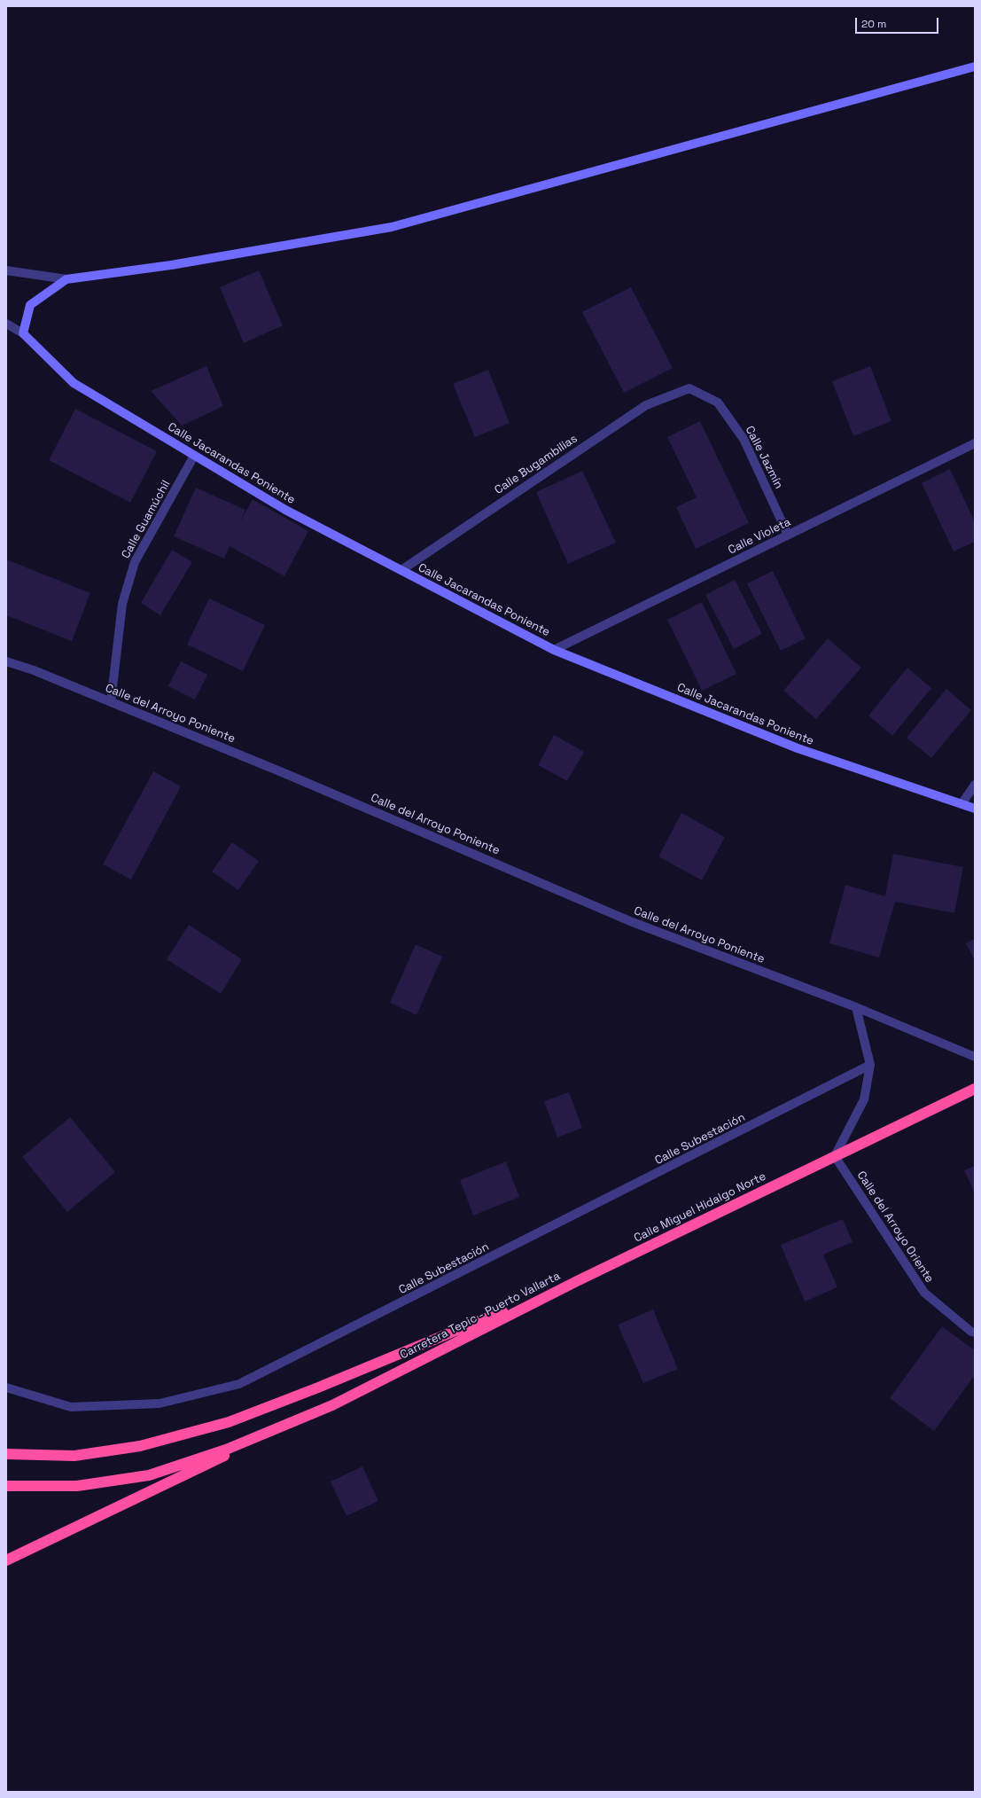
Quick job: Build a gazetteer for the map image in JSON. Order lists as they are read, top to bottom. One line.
{"streets":{"highway":["Calle Miguel Hidalgo Norte","Carretera Tepic - Puerto Vallarta"],"street":["Calle Jazmín","Calle Jacarandas Poniente","Calle Bugambilias","Calle Guamúchil","Calle Violeta","Calle del Arroyo Poniente","Calle Subestación","Calle del Arroyo Oriente"]},"crossings":[["Calle Jazmín","Calle Bugambilias"],["Calle Jazmín","Calle Violeta"],["Calle Jacarandas Poniente","Calle Bugambilias"],["Calle Jacarandas Poniente","Calle Guamúchil"],["Calle Jacarandas Poniente","Calle Violeta"],["Calle Guamúchil","Calle del Arroyo Poniente"],["Calle Miguel Hidalgo Norte","Calle del Arroyo Oriente"],["Calle Miguel Hidalgo Norte","Carretera Tepic - Puerto Vallarta"]],"scale_bar":"20 m"}
